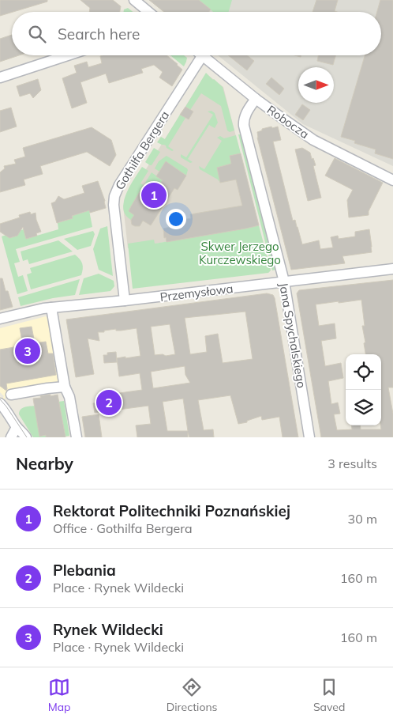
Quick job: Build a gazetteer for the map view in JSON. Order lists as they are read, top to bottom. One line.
{"streets":{"street":["Robocza","Gothilfa Bergera","Przemysłowa","Jana Spychalskiego"]},"crossings":[["Robocza","Gothilfa Bergera"],["Robocza","Jana Spychalskiego"],["Gothilfa Bergera","Przemysłowa"],["Przemysłowa","Jana Spychalskiego"]],"parks":["Skwer Jerzego Kurczewskiego"],"north":"right","page":{"search":"Search here","pins":["1","3","2"],"heading":["Nearby","3 results"],"list":[{"mark":"1","name":"Rektorat Politechniki Poznańskiej","note":"Office · Gothilfa Bergera","value":"30 m"},{"mark":"2","name":"Plebania","note":"Place · Rynek Wildecki","value":"160 m"},{"mark":"3","name":"Rynek Wildecki","note":"Place · Rynek Wildecki","value":"160 m"}],"nav":["Map","Directions","Saved"]}}
